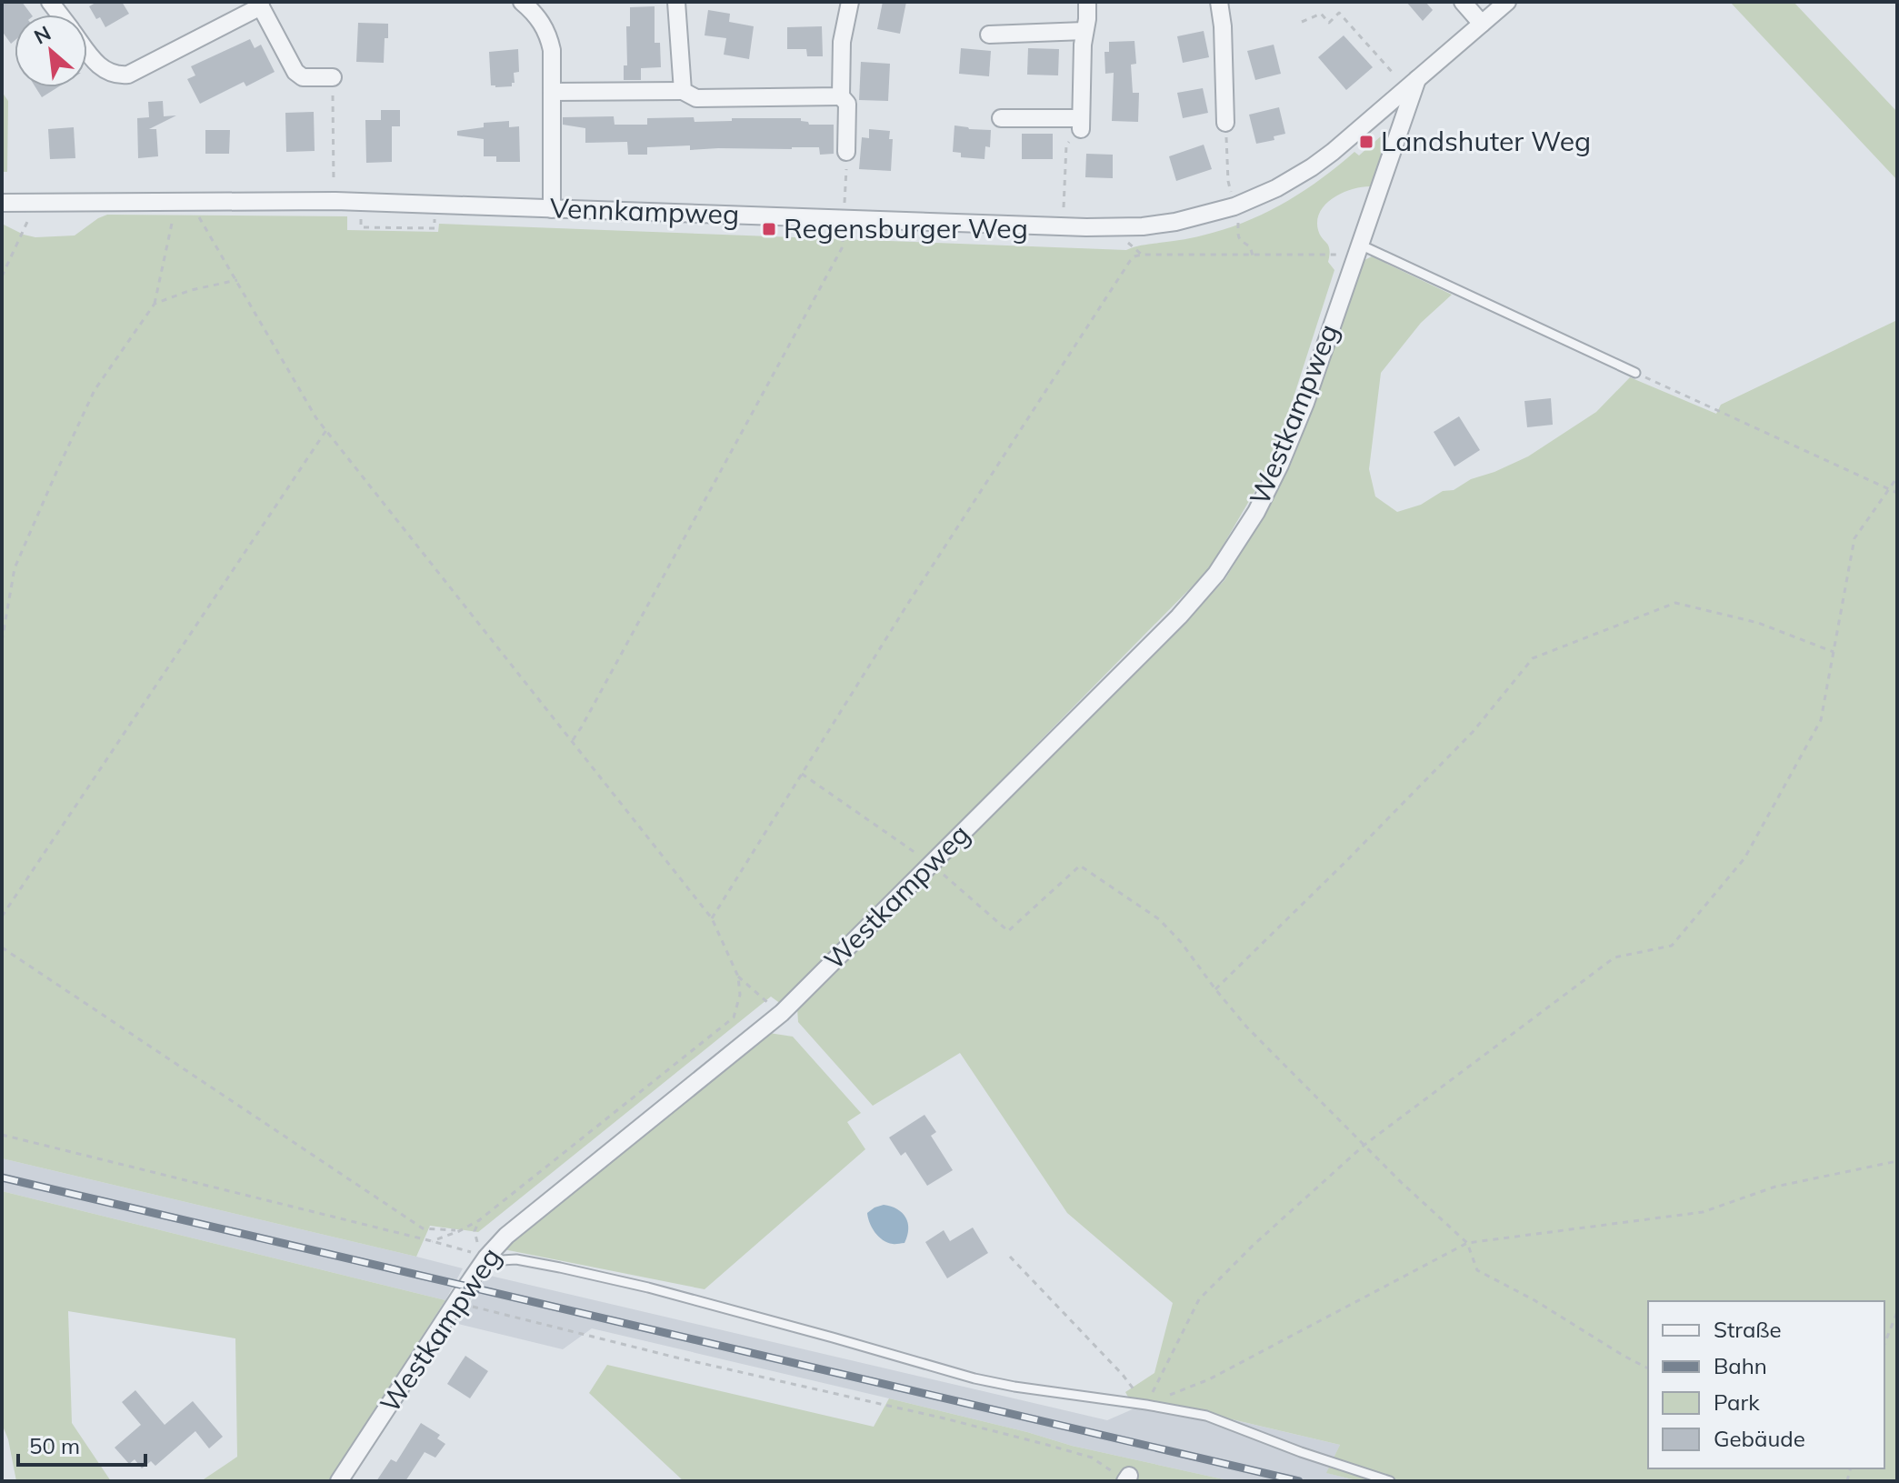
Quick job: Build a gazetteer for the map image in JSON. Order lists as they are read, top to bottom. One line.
{"streets":{"street":["Vennkampweg","Westkampweg"]},"crossings":[["Vennkampweg","Westkampweg"]],"places":{"transit":["Landshuter Weg","Regensburger Weg"]},"legend":["Straße","Bahn","Park","Gebäude"],"scale_bar":"50 m","north":"top left"}
